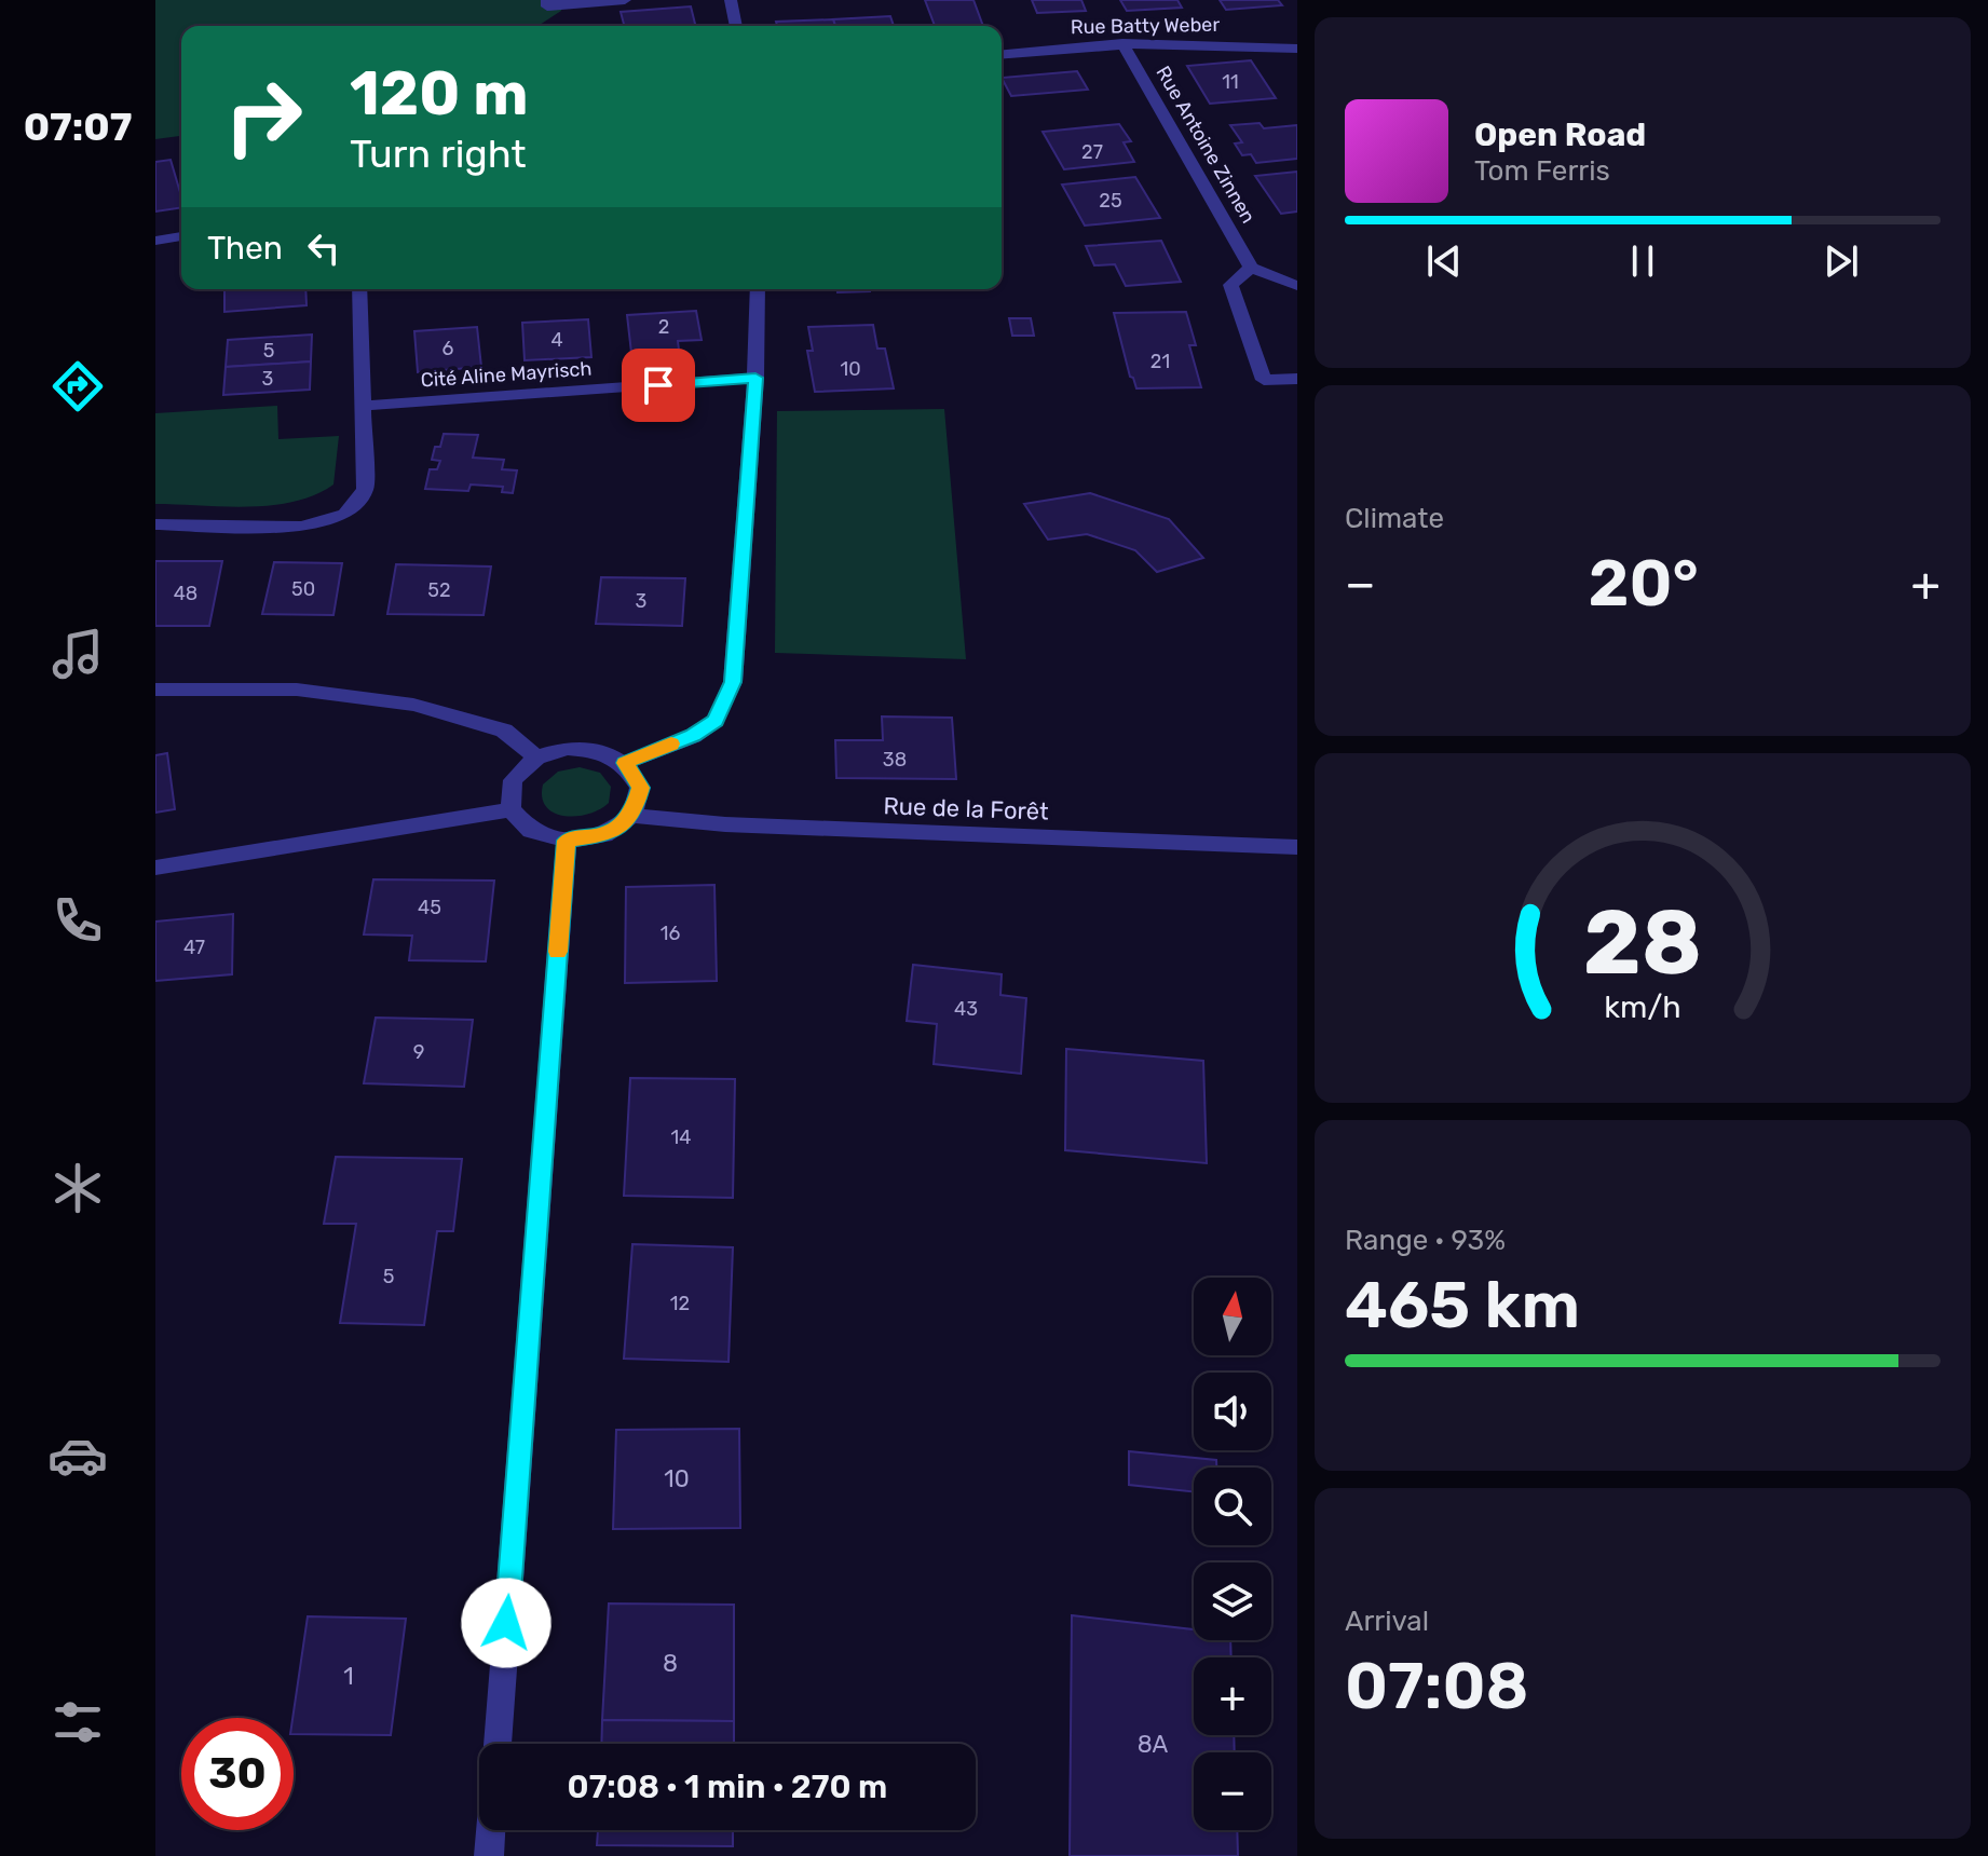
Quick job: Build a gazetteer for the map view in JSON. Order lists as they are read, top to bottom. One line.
{"streets":{"street":["Rue Batty Weber","Rue Antoine Zinnen","Cité Aline Mayrisch","Rue de la Forêt"]},"crossings":[["Rue Batty Weber","Rue Antoine Zinnen"]],"house_numbers":["11","27","25","2","4","6","5","21","10","3","50","52","48","3","38","45","16","47","43","9","14","5","12","10","8","1","8A"],"north":"top","page":{"tabs":"07:07","turn":["120 m","Turn right"],"song":["Open Road","Tom Ferris"],"then":"Then","tile":["Climate",["Range · 93%","465 km"],["Arrival","07:08"]],"heat":["−","20°","+"],"map_buttons":["+","−"],"limit":"30","trip":"07:08 · 1 min · 270 m","gauge":["28","km/h"]}}
